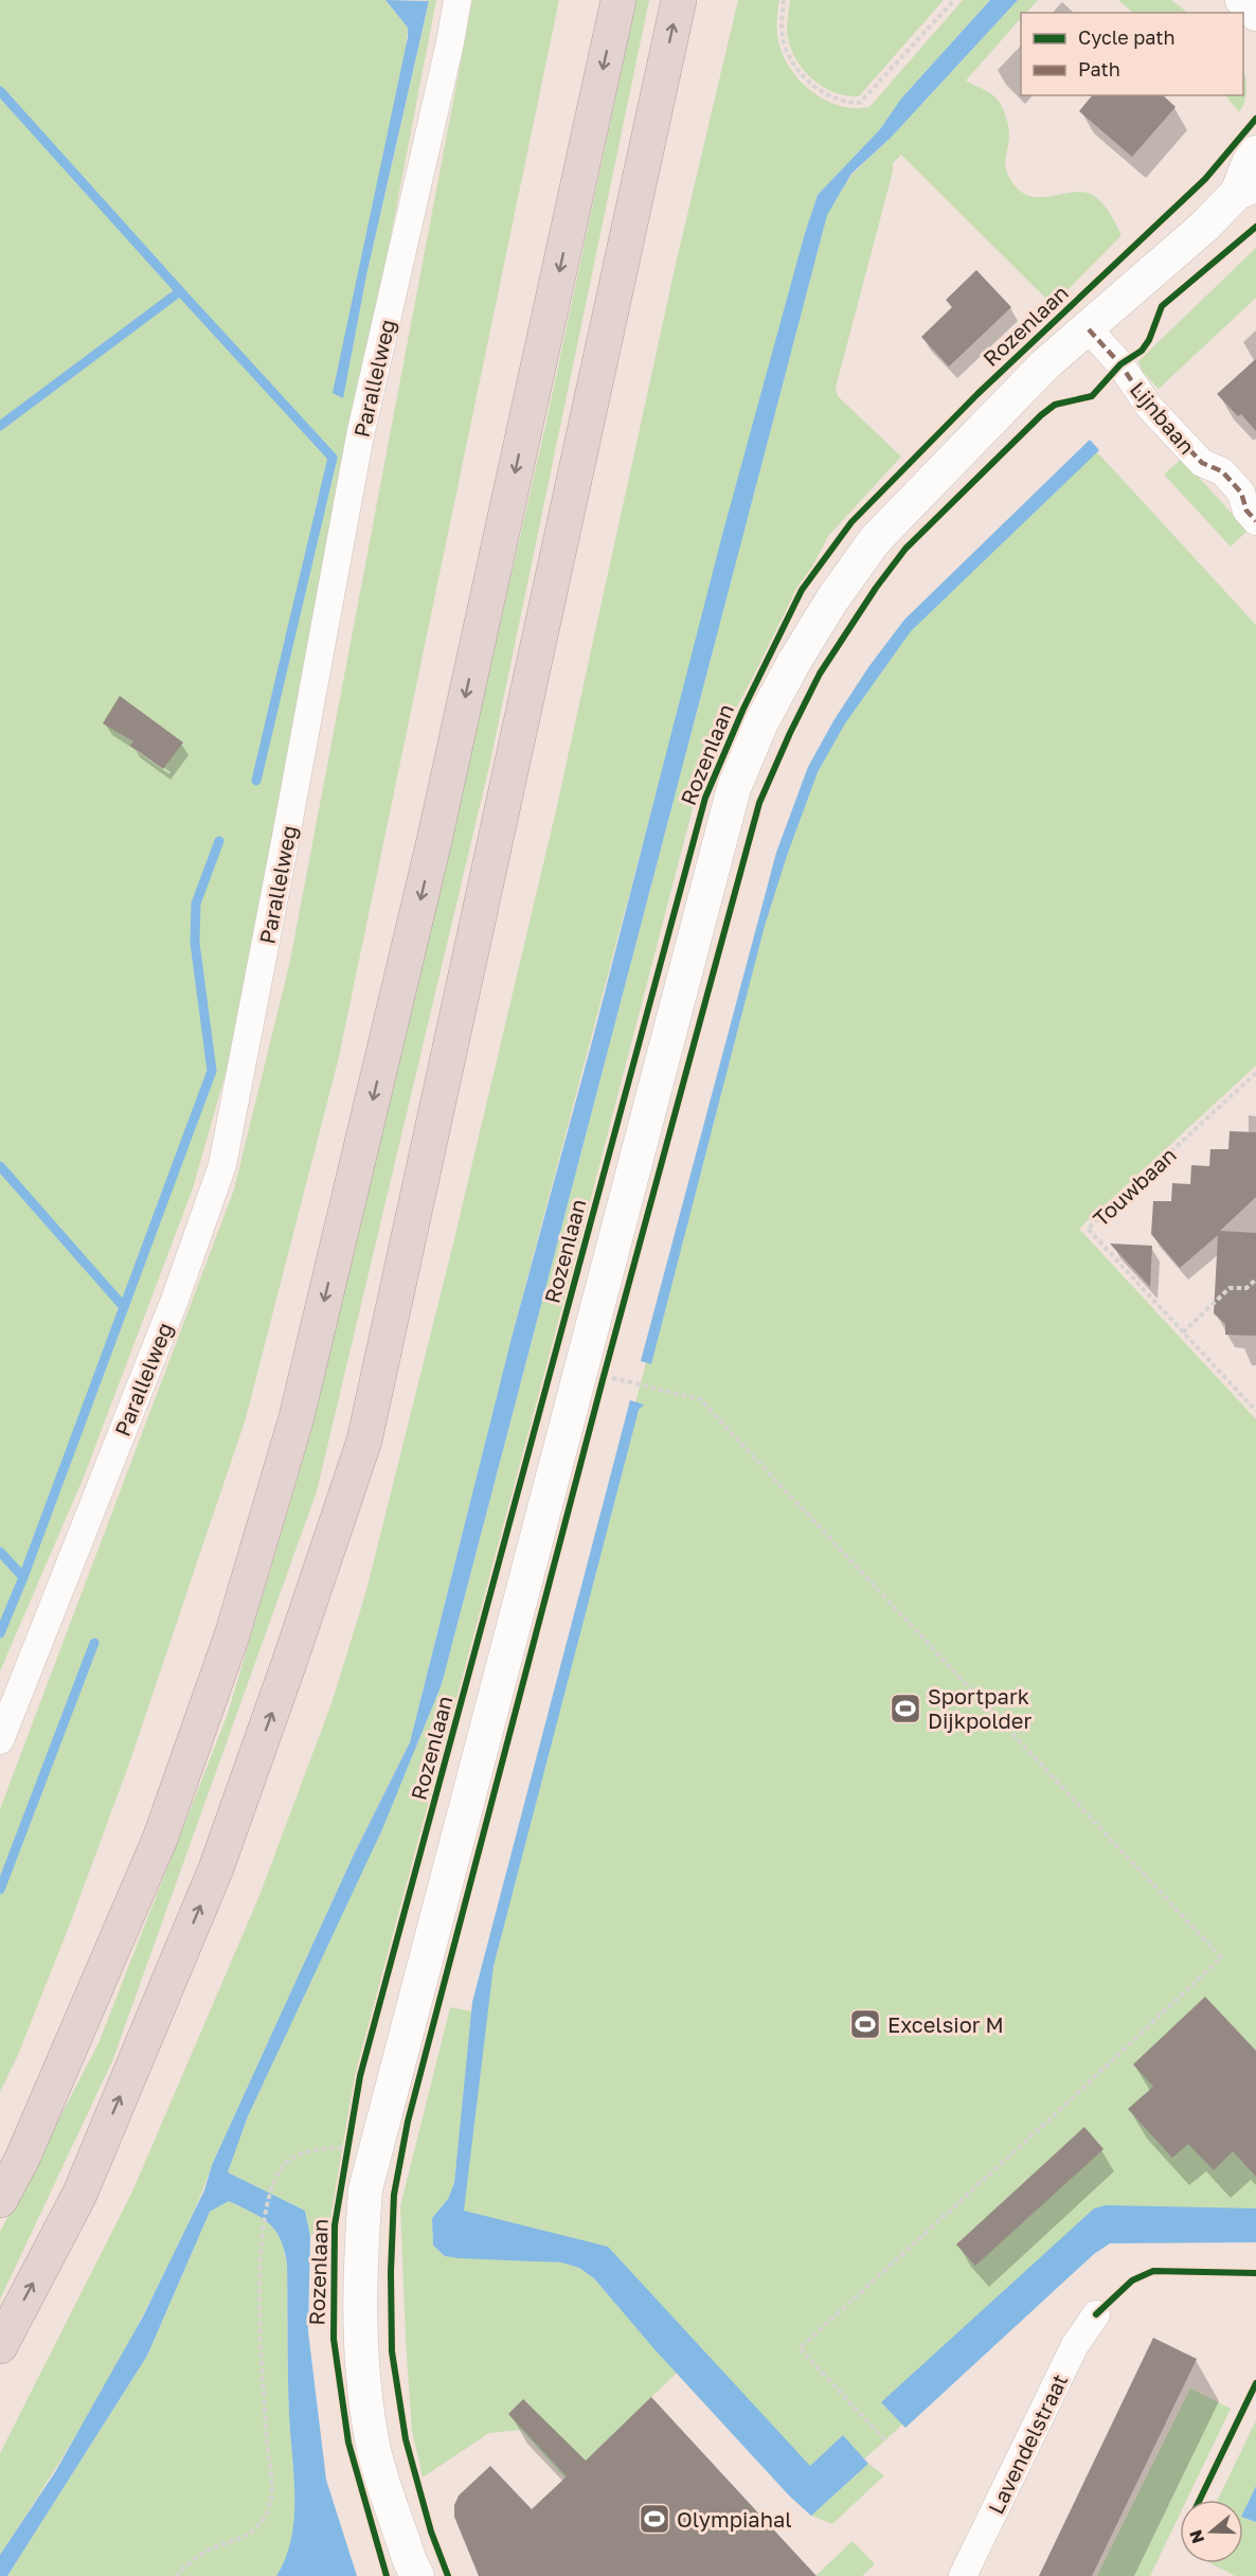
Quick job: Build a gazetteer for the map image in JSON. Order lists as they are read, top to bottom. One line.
{"streets":{"street":["Rozenlaan","Parallelweg","Lijnbaan","Lavendelstraat"],"path":["Touwbaan"]},"crossings":[["Rozenlaan","Lijnbaan"]],"places":{"sports":["Sportpark Dijkpolder","Excelsior M","Olympiahal"]},"legend":["Cycle path","Path"],"north":"left"}
